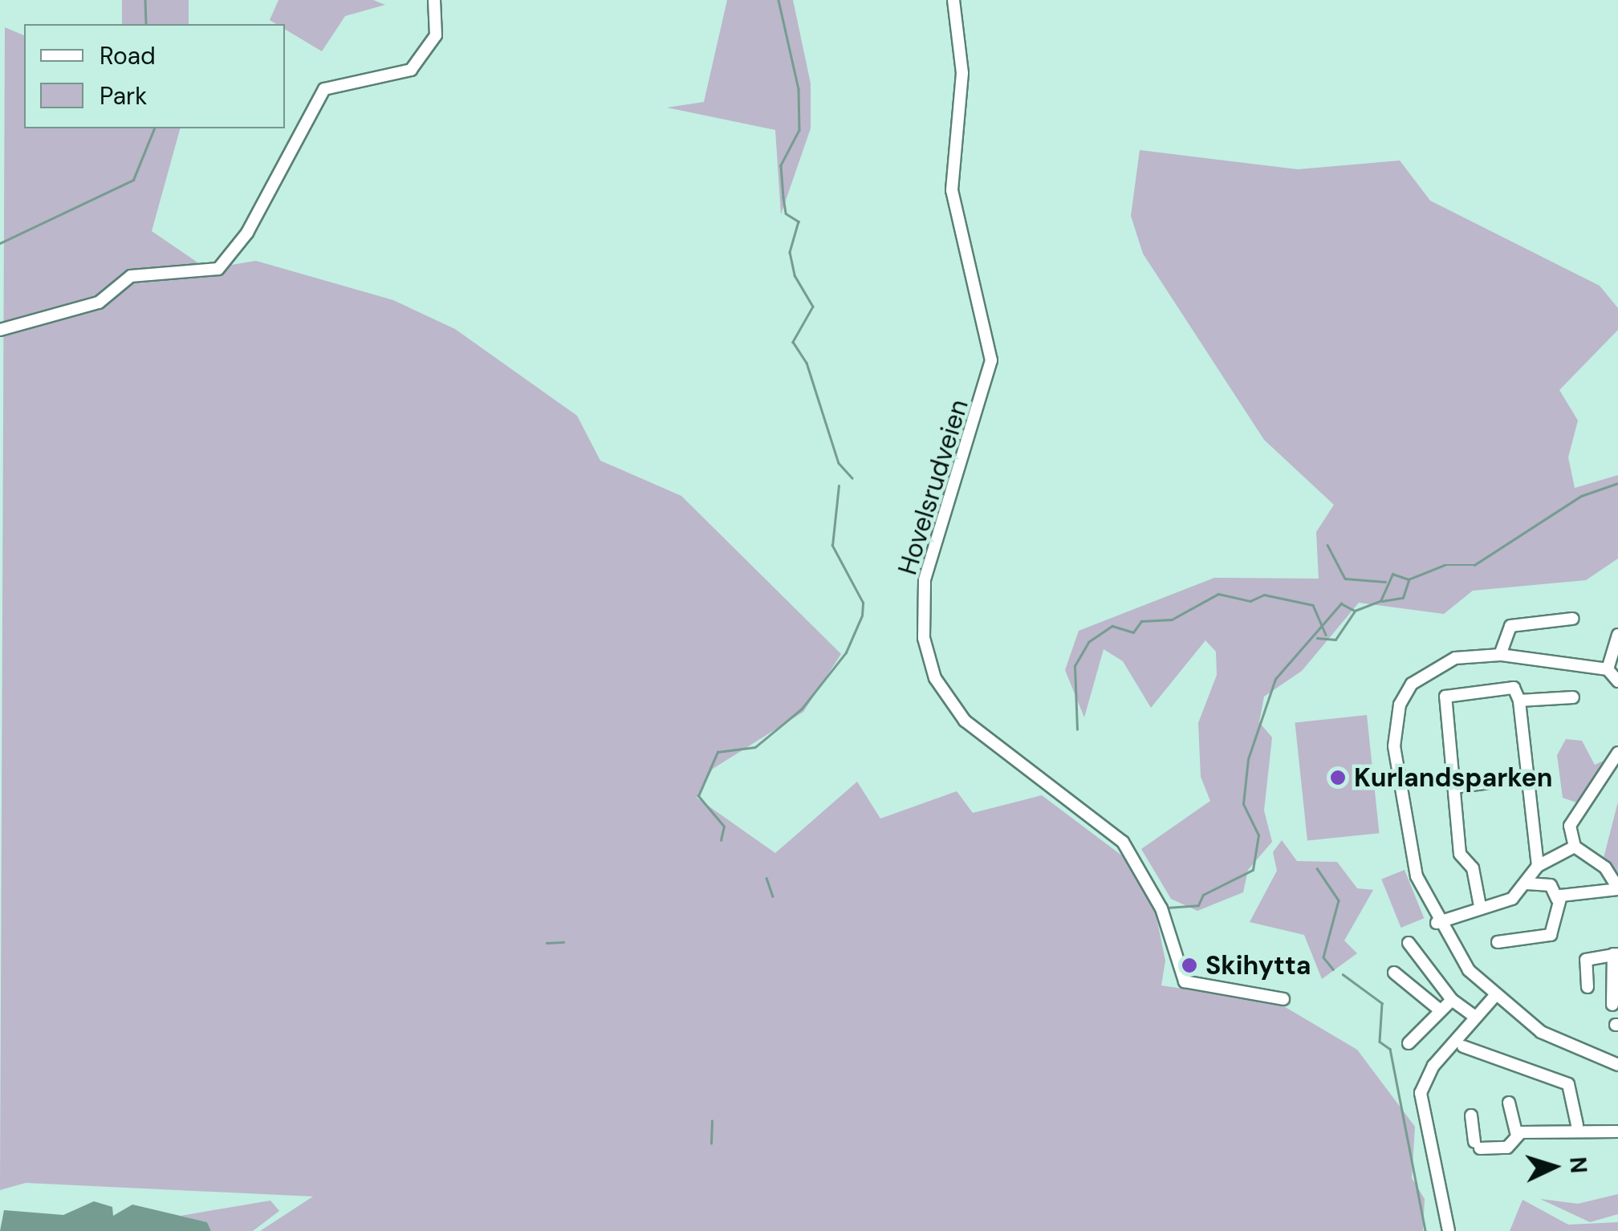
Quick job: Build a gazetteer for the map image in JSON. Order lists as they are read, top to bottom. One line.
{"streets":{"street":["Hovelsrudveien"]},"places":["Kurlandsparken","Skihytta"],"legend":["Road","Park"],"north":"right"}
